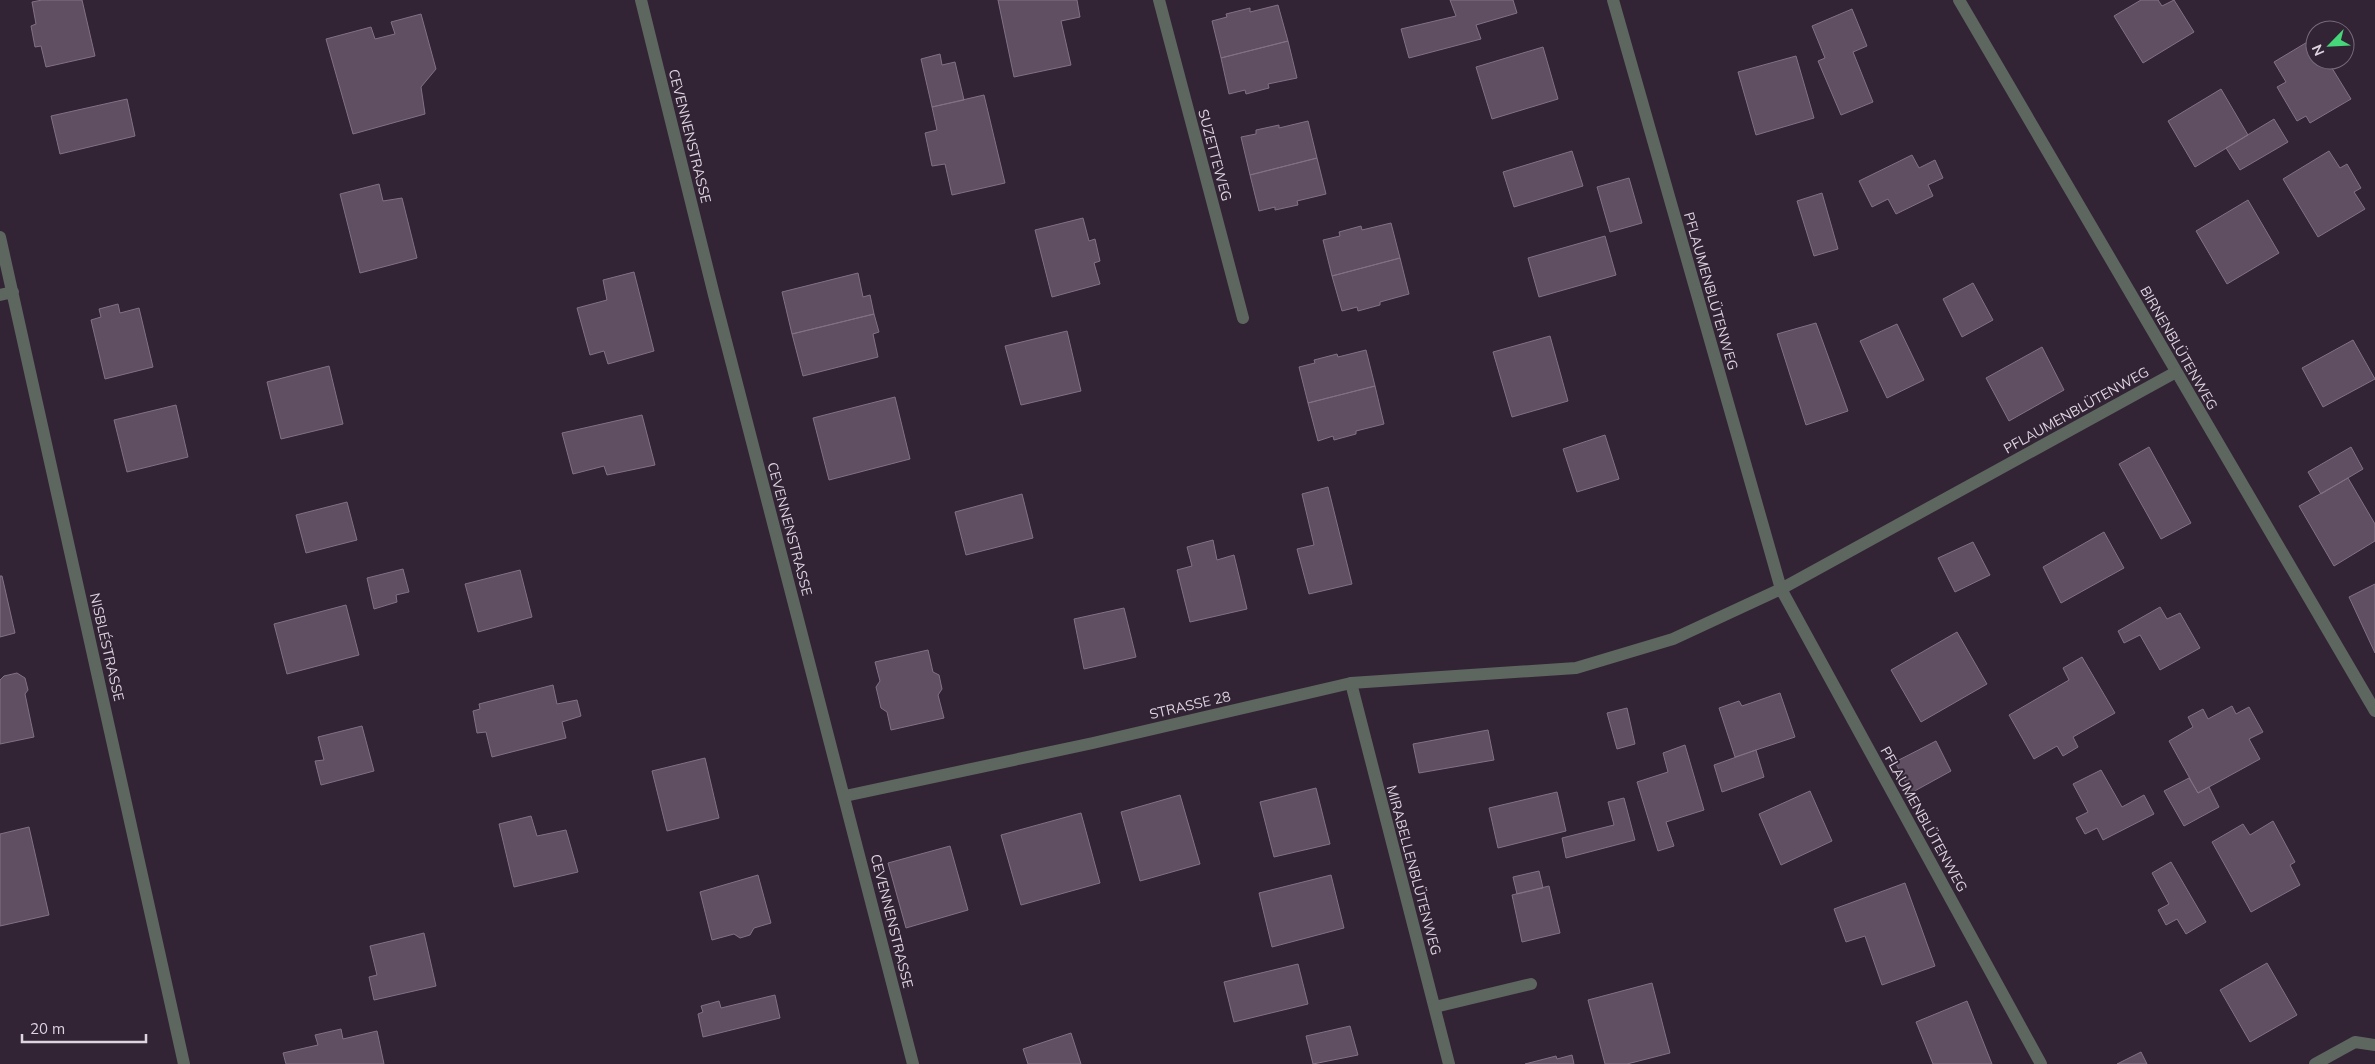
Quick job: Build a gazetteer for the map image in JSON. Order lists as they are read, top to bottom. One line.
{"streets":{"street":["CEVENNENSTRASSE","SUZETTEWEG","PFLAUMENBLÜTENWEG","BIRNENBLÜTENWEG","NISBLÉSTRASSE","STRASSE 28","MIRABELLENBLÜTENWEG"]},"crossings":[["CEVENNENSTRASSE","STRASSE 28"],["PFLAUMENBLÜTENWEG","BIRNENBLÜTENWEG"],["PFLAUMENBLÜTENWEG","STRASSE 28"],["STRASSE 28","MIRABELLENBLÜTENWEG"]],"scale_bar":"20 m","north":"bottom left"}
